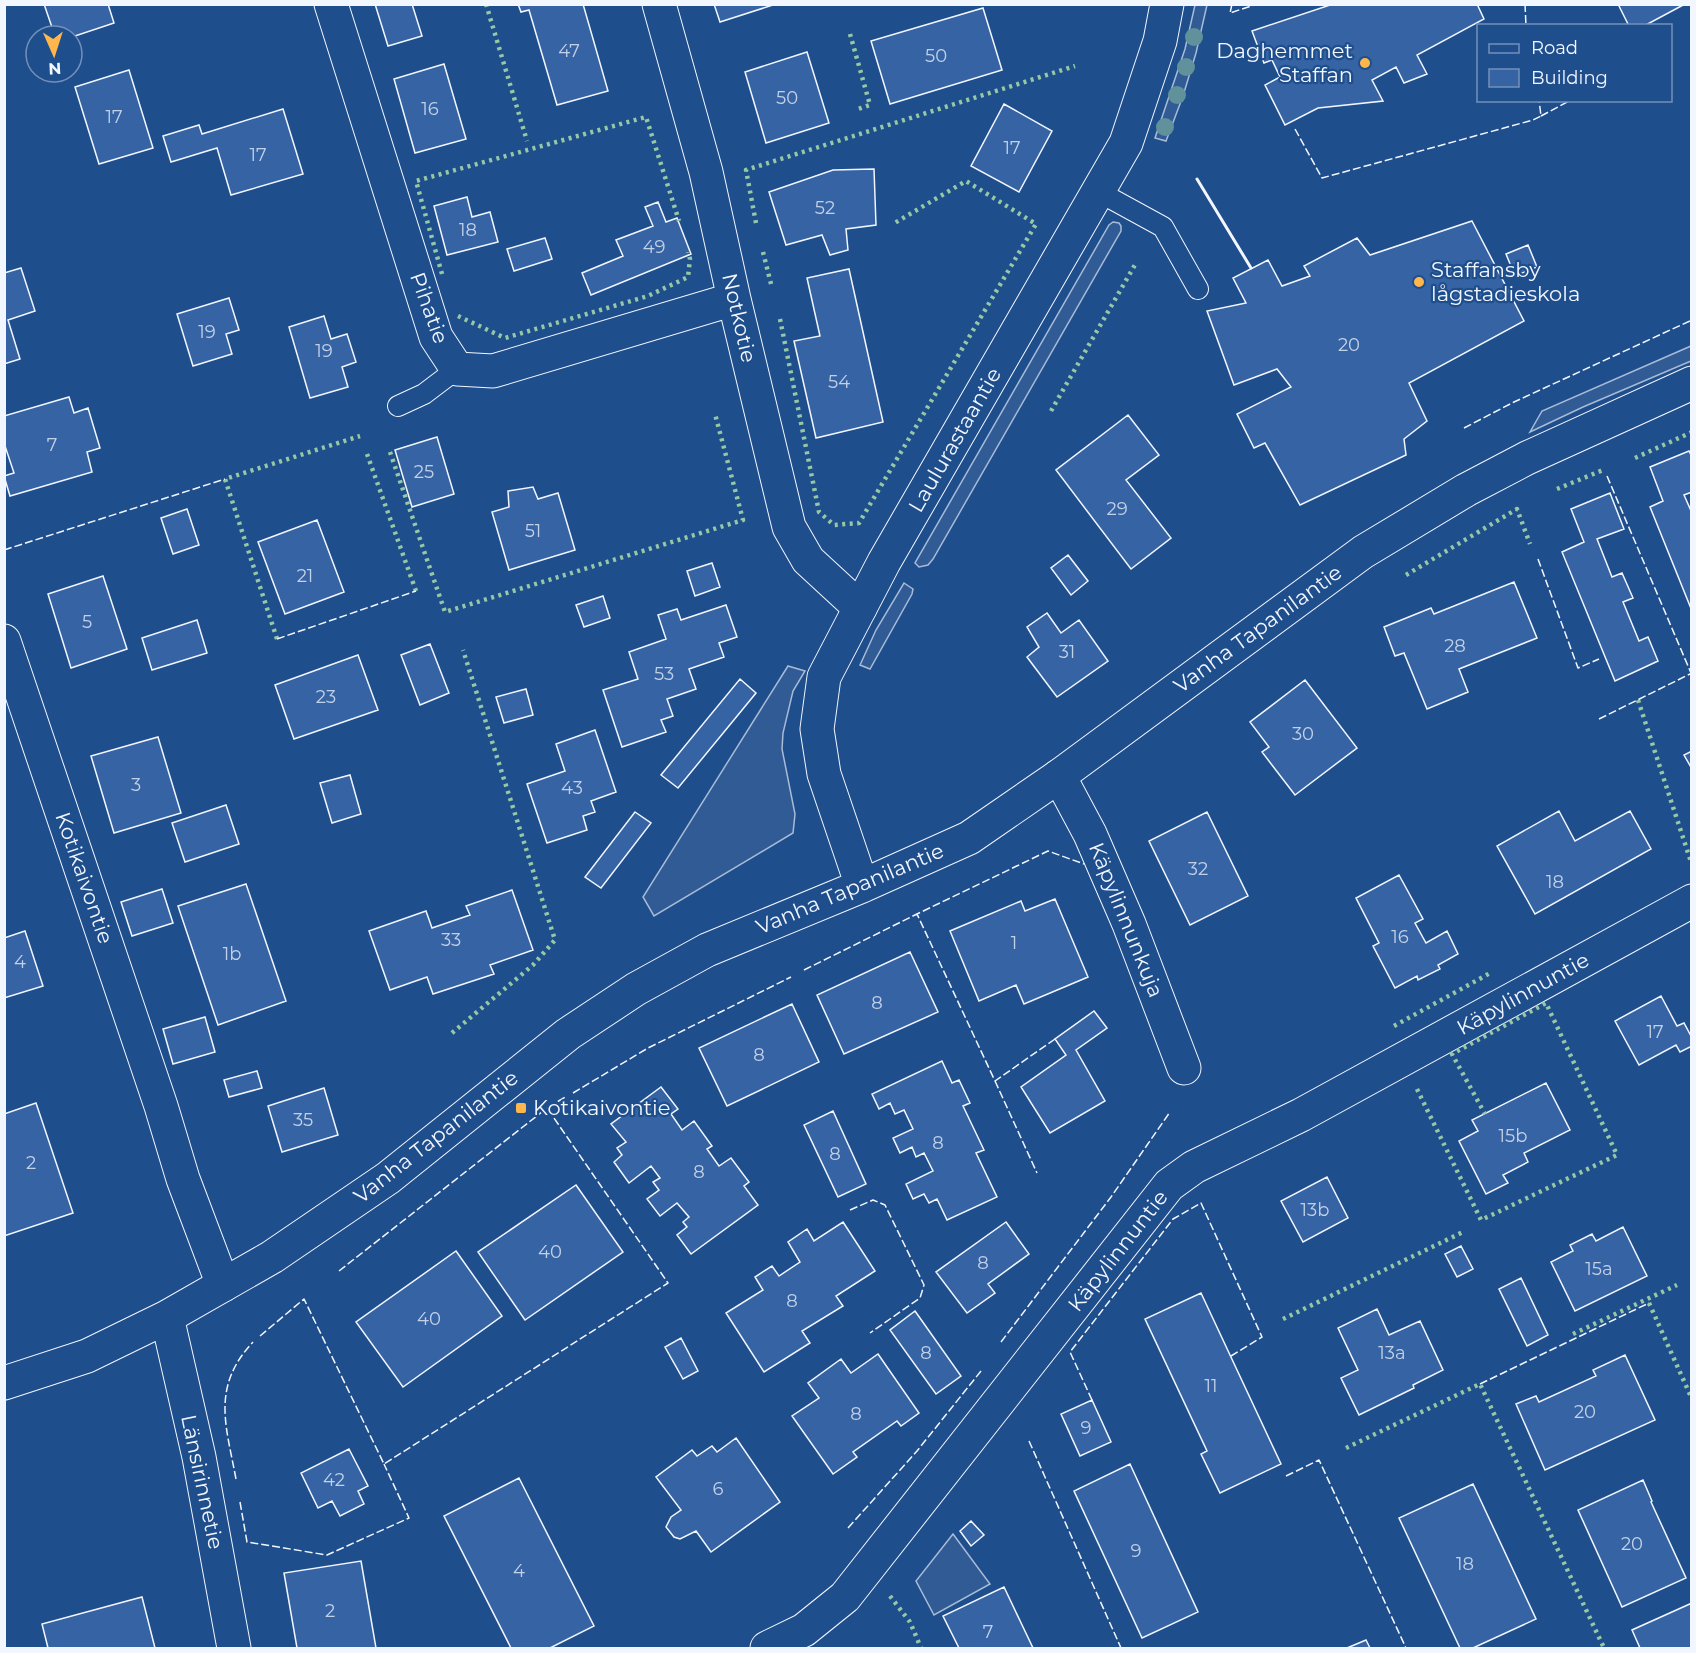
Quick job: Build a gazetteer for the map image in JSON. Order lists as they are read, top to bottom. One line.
{"streets":{"street":["Pihatie","Notkotie","Laulurastaantie","Vanha Tapanilantie","Kotikaivontie","Käpylinnunkuja","Käpylinnuntie","Länsirinnetie"]},"crossings":[["Pihatie","Notkotie"],["Notkotie","Laulurastaantie"],["Laulurastaantie","Vanha Tapanilantie"],["Vanha Tapanilantie","Kotikaivontie"],["Vanha Tapanilantie","Käpylinnunkuja"],["Vanha Tapanilantie","Länsirinnetie"]],"places":{"other":["Daghemmet Staffan","Staffansby lågstadieskola"],"transit":["Kotikaivontie"]},"house_numbers":["47","50","50","16","17","17","17","52","18","49","19","20","19","54","7","25","29","51","21","5","28","31","53","23","30","3","43","32","18","16","33","1","1b","4","8","17","8","35","15b","8","8","2","8","13b","40","8","15a","8","40","8","13a","11","20","8","9","42","6","20","9","18","4","2","7"],"legend":["Road","Building"],"north":"bottom"}
